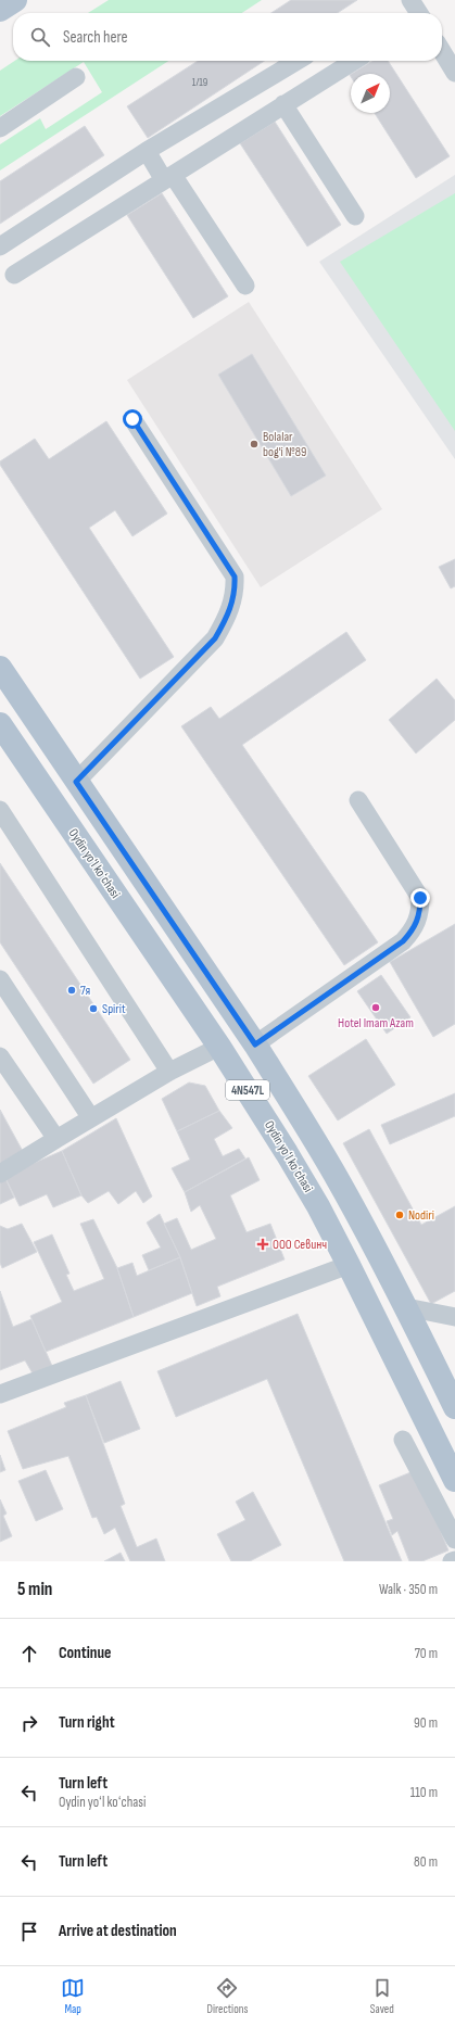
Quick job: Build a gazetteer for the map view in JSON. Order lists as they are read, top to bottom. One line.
{"streets":{"main road":["Oydin yoʻl koʻchasi","4N547L"]},"places":{"other":["Bolalar bog'i №89","7я","Hotel Imam Azam","Spirit","Nodiri"],"health":["ООО Севинч"]},"house_numbers":["1/19"],"north":"top right","page":{"search":"Search here","heading":["5 min","Walk · 350 m"],"list":[["Continue","70 m"],["Turn right","90 m"],["Turn left","Oydin yoʻl koʻchasi","110 m"],["Turn left","80 m"],"Arrive at destination"],"nav":["Map","Directions","Saved"]}}
